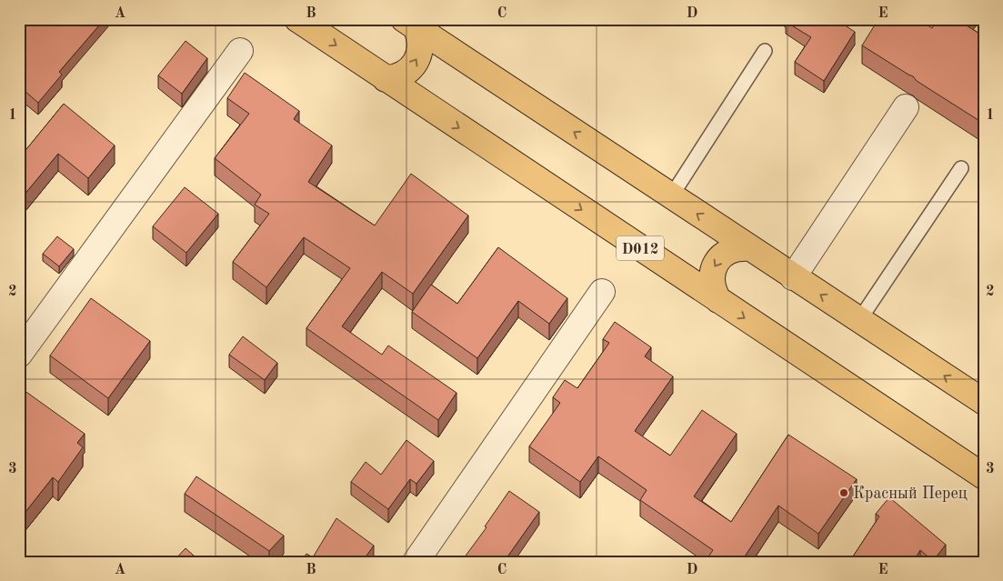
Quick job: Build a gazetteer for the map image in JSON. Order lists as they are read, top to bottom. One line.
{"streets":{"highway":["D012"]},"places":["Красный Перец"],"grid":{"columns":["A","B","C","D","E"],"rows":["1","2","3"]}}
